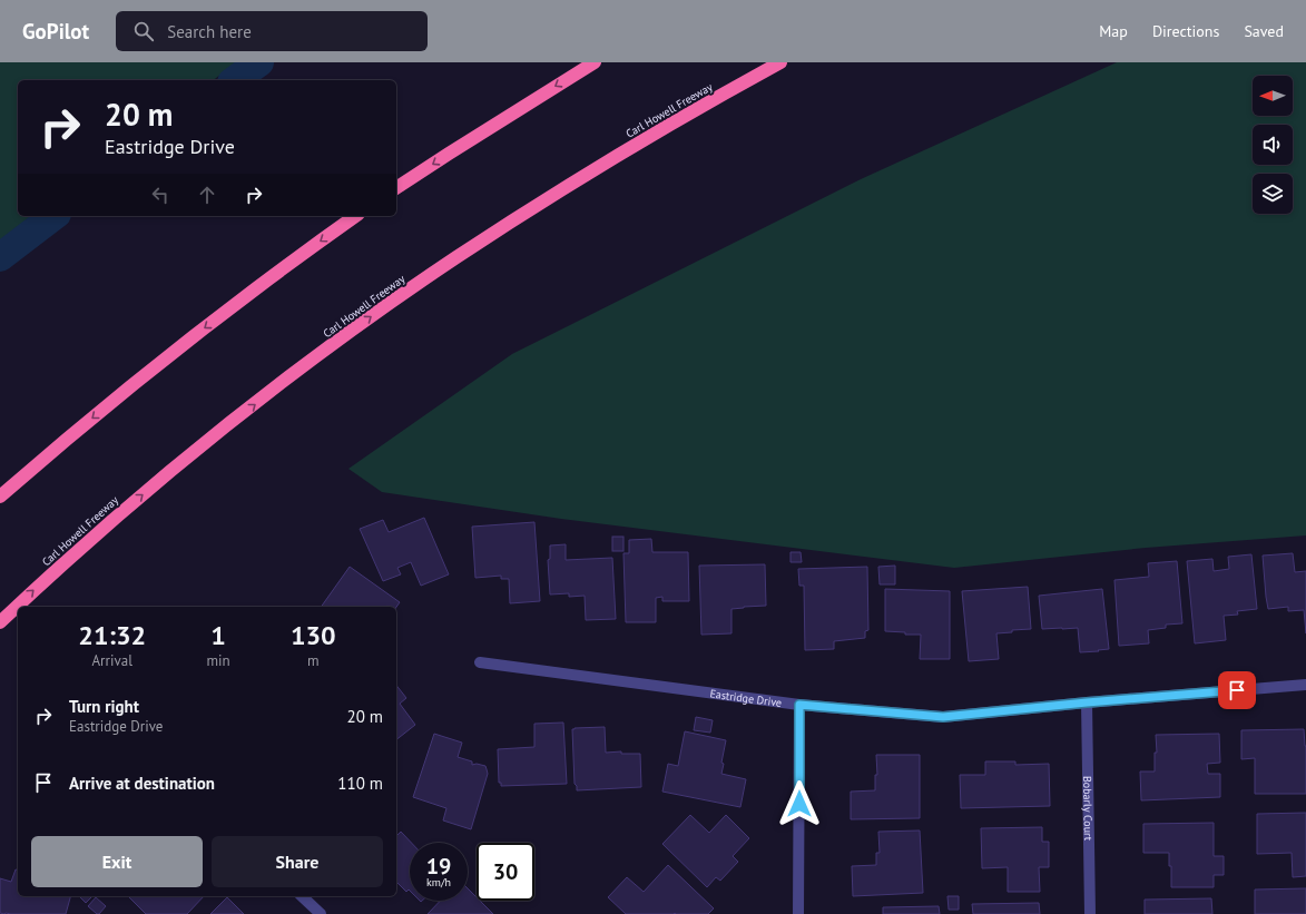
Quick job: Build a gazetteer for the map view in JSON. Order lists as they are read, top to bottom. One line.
{"streets":{"highway":["Carl Howell Freeway"],"street":["Eastridge Drive","Bobarly Court"]},"crossings":[["Eastridge Drive","Bobarly Court"]],"north":"left","page":{"header":"GoPilot","search":"Search here","nav":["Map","Directions","Saved"],"turn":["20 m","Eastridge Drive"],"eta":["21:32","Arrival","1","min","130","m"],"list":[{"name":"Turn right","note":"Eastridge Drive","value":"20 m"},{"name":"Arrive at destination","value":"110 m"}],"buttons":["Exit","Share"],"speed":"19 km/h","limit":"30"}}
